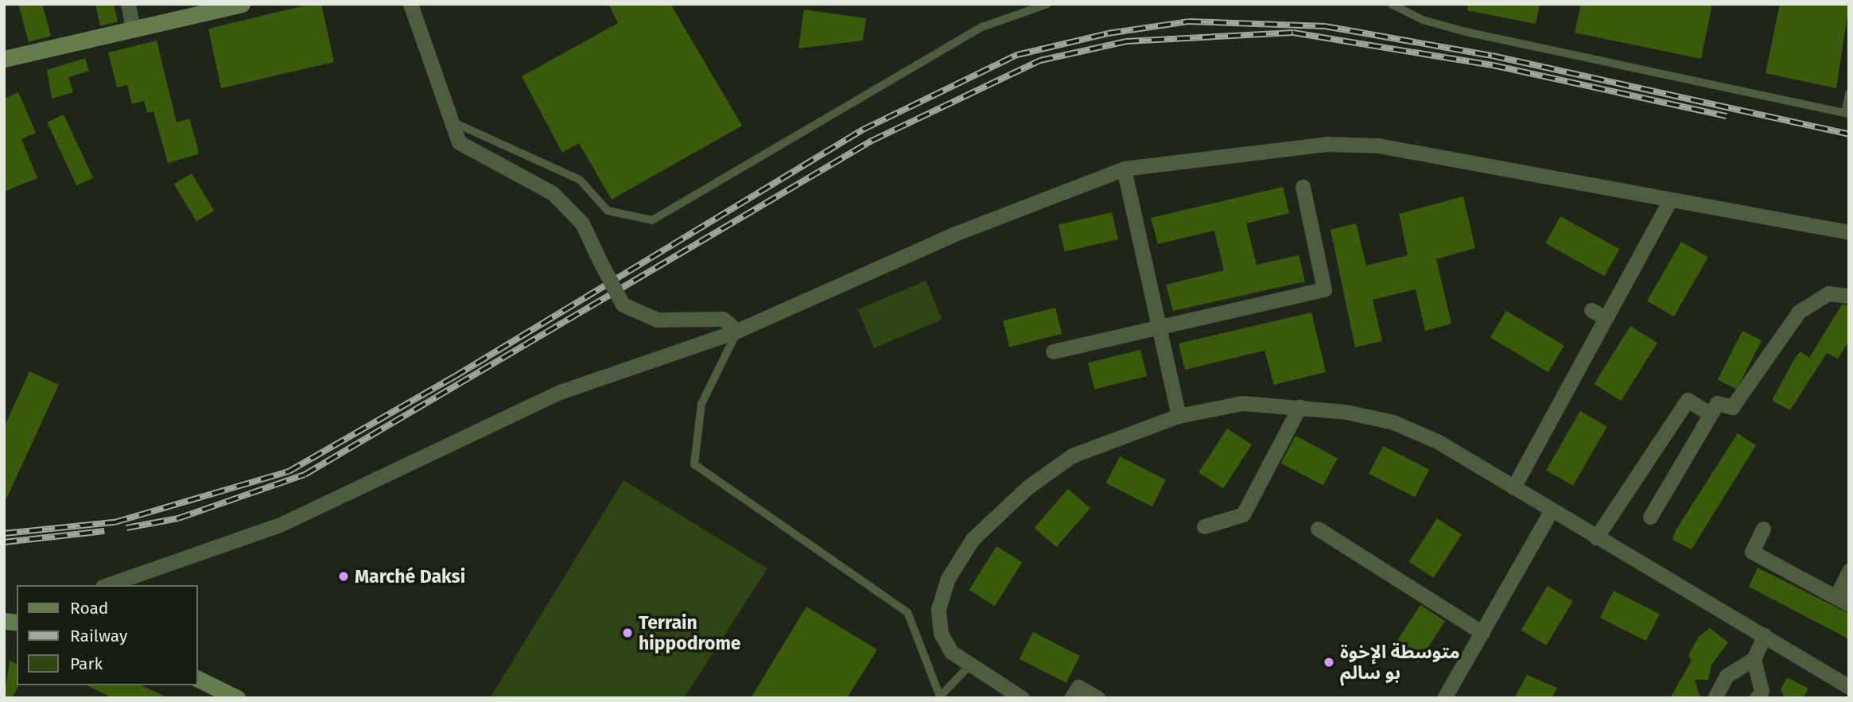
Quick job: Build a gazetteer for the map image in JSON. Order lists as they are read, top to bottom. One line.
{"places":["Marché Daksi","Terrain hippodrome","متوسطة الإخوة بو سالم"],"legend":["Road","Railway","Park"]}
